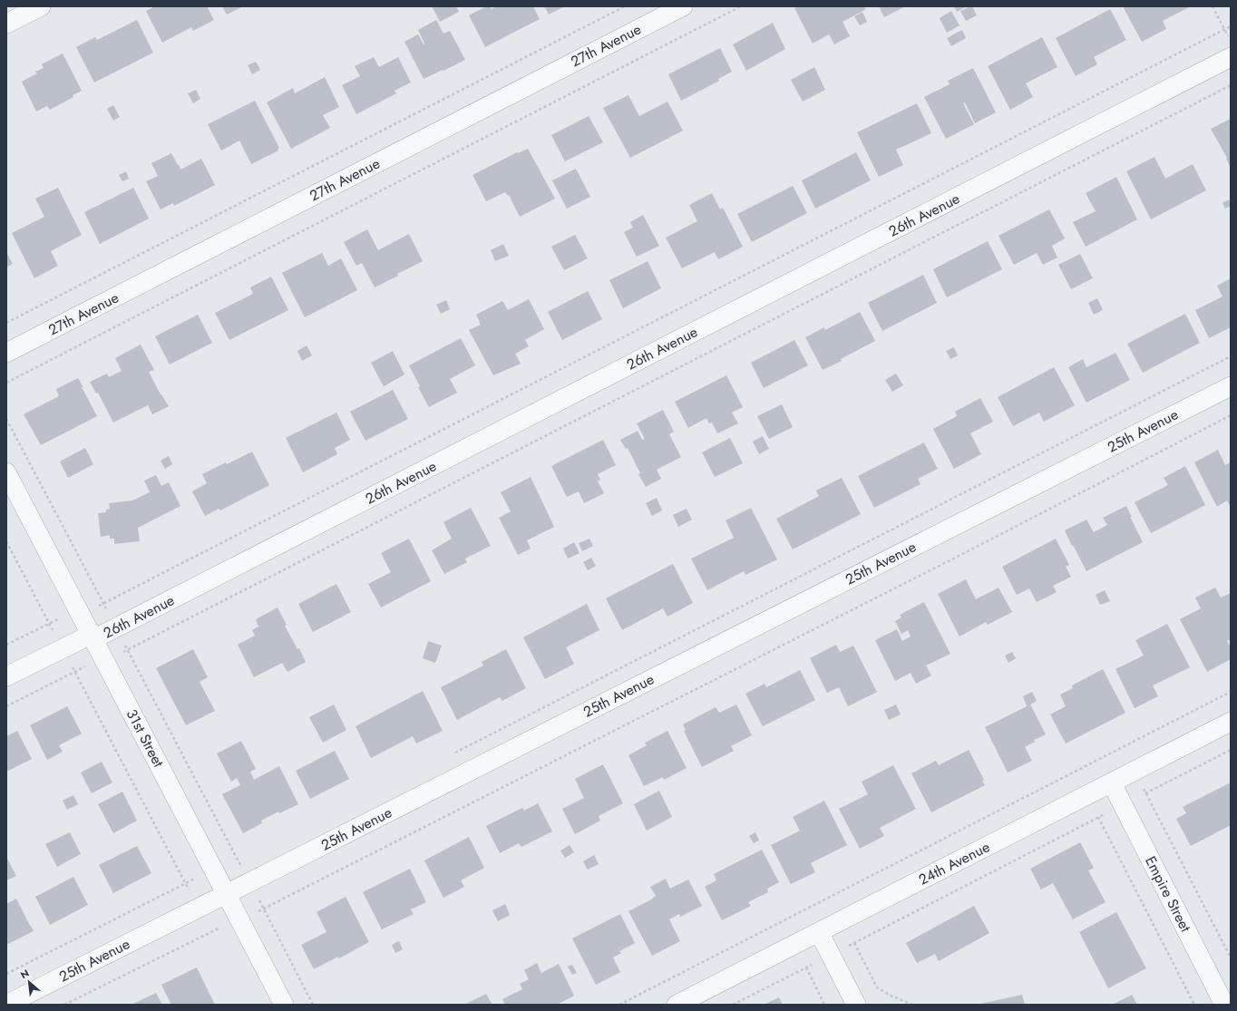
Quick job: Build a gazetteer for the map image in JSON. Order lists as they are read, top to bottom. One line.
{"streets":{"street":["27th Avenue","26th Avenue","25th Avenue","31st Street","24th Avenue","Empire Street"]},"crossings":[["26th Avenue","31st Street"],["25th Avenue","31st Street"],["24th Avenue","Empire Street"]],"north":"top left"}
